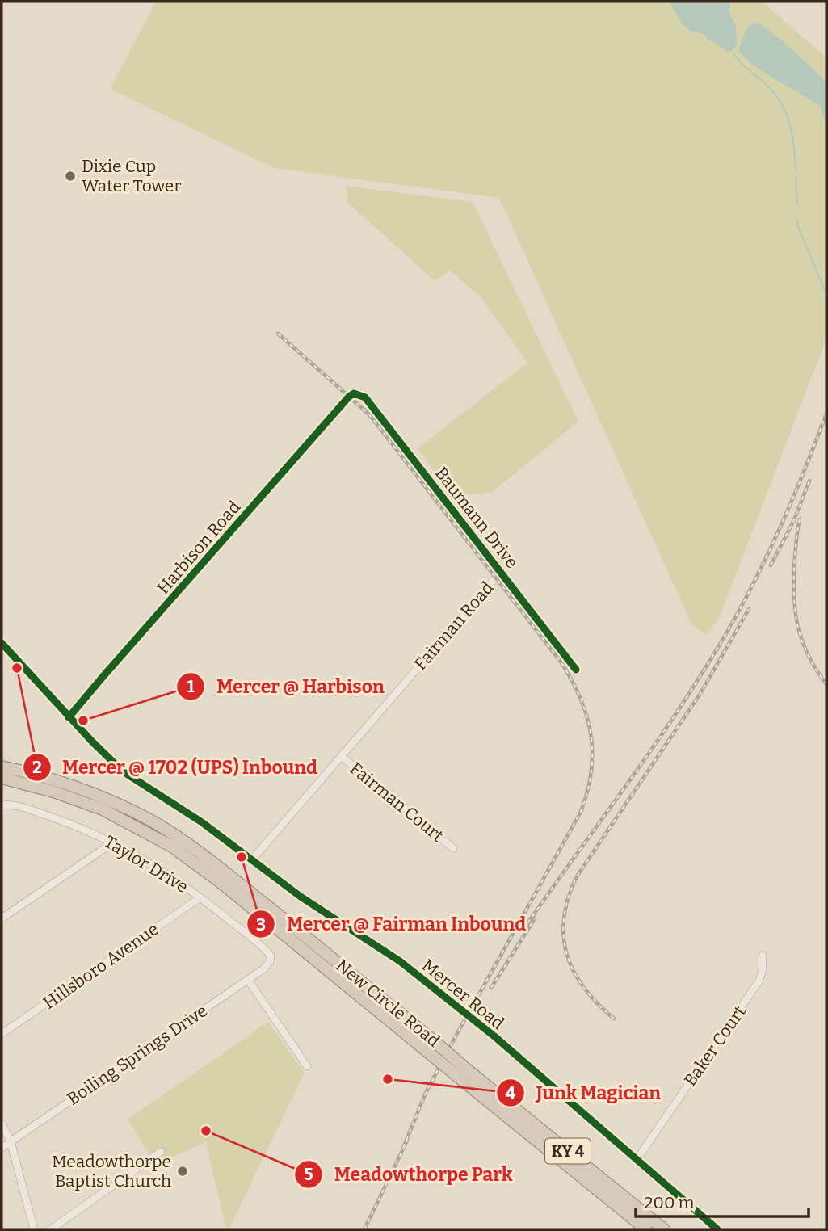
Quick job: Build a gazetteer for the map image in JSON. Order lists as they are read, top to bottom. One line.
{"streets":{"highway":["New Circle Road","KY 4"],"street":["Baumann Drive","Harbison Road","Fairman Road","Fairman Court","Taylor Drive","Hillsboro Avenue","Mercer Road","Baker Court","Boiling Springs Drive"]},"crossings":[["Baumann Drive","Harbison Road"],["Baumann Drive","Fairman Road"],["Harbison Road","Mercer Road"],["Fairman Road","Fairman Court"],["Fairman Road","Mercer Road"],["Taylor Drive","Hillsboro Avenue"],["Taylor Drive","Boiling Springs Drive"],["Mercer Road","Baker Court"]],"places":["Dixie Cup Water Tower","Mercer @ 1702 (UPS) Inbound","Mercer @ Harbison","Mercer @ Fairman Inbound","Junk Magician","Meadowthorpe Park","Meadowthorpe Baptist Church"],"scale_bar":"200 m"}
